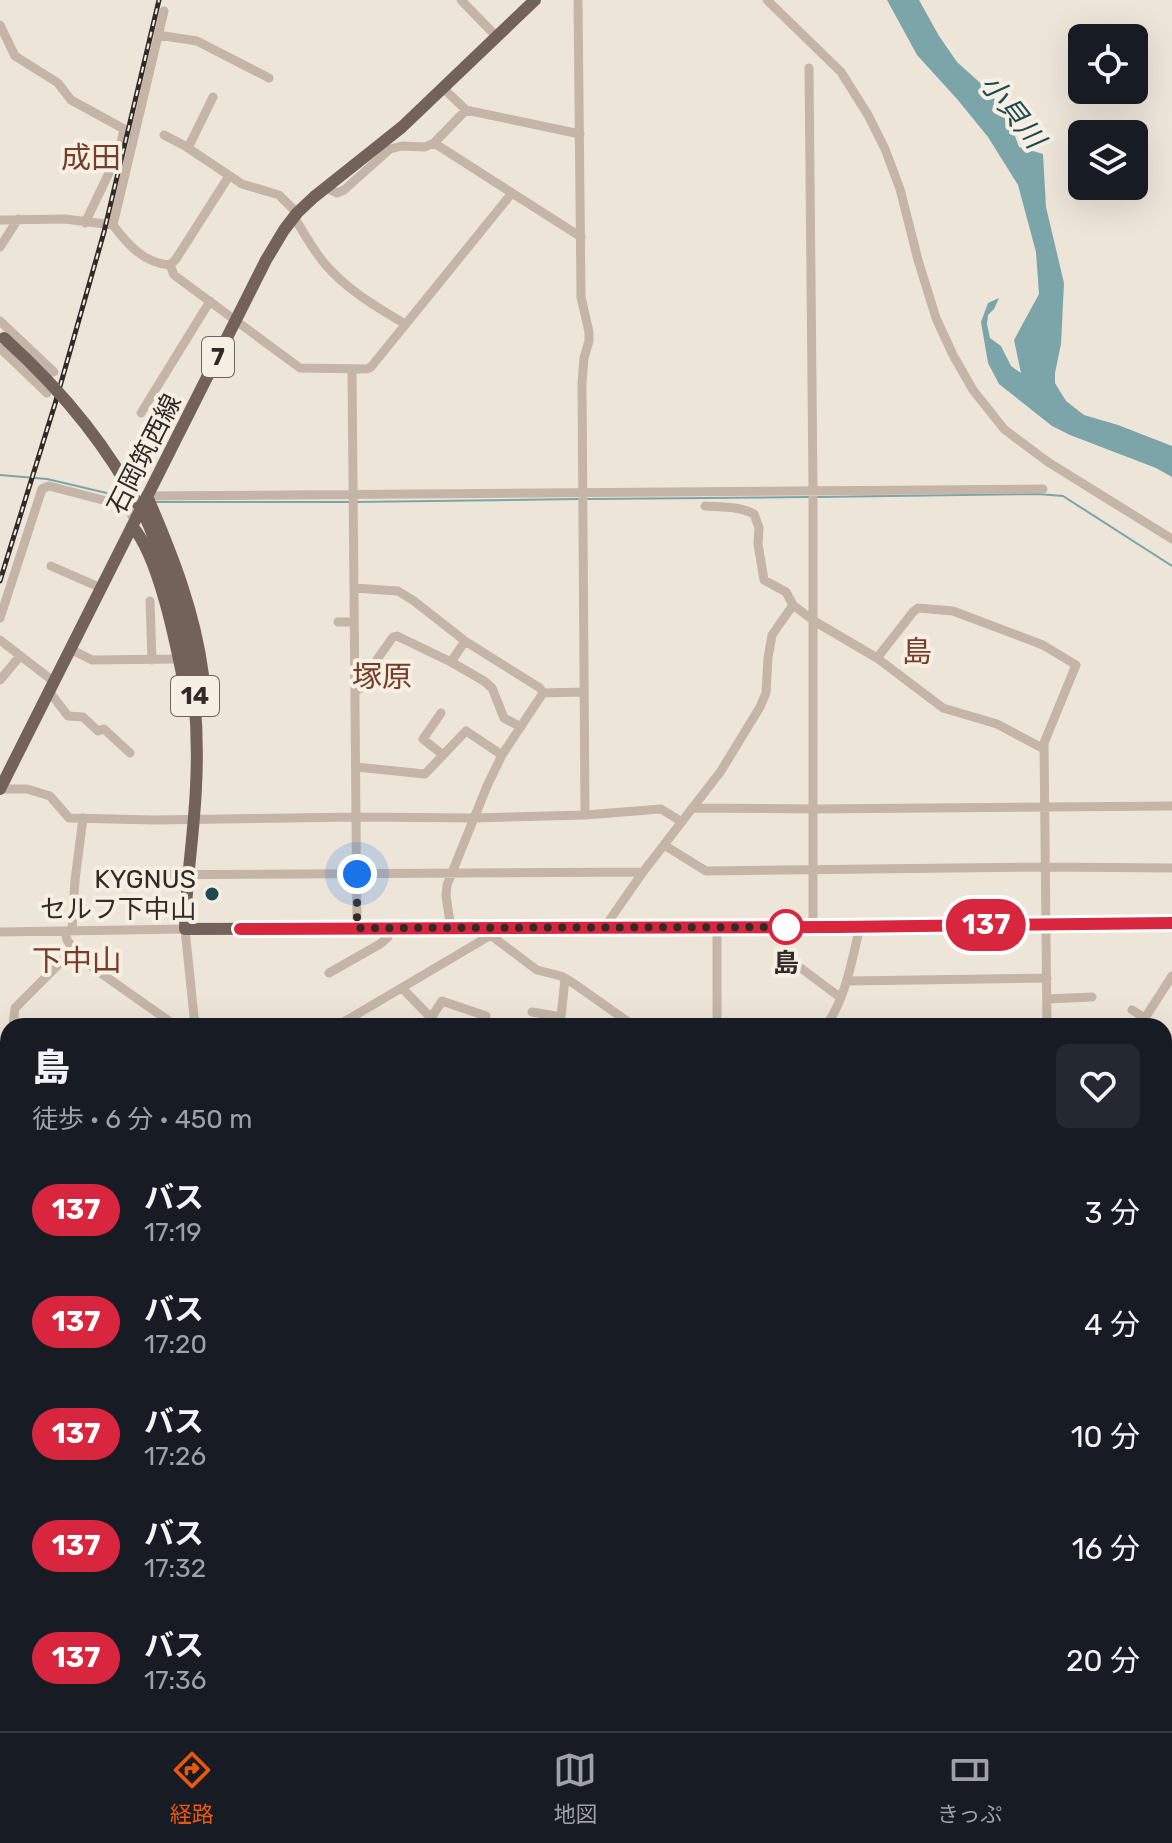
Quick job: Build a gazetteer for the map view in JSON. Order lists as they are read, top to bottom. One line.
{"streets":{"main road":["7","石岡筑西線","14"]},"crossings":[["石岡筑西線","14"]],"districts":["成田","島","塚原","下中山"],"water":["小貝川"],"places":["KYGNUS セルフ下中山","島"],"lines":["bus line 137"],"page":{"on_map":"137","heading":["島","徒歩 · 6 分 · 450 m"],"list":[{"mark":"137","name":"バス","note":"17:19","value":"3 分"},{"mark":"137","name":"バス","note":"17:20","value":"4 分"},{"mark":"137","name":"バス","note":"17:26","value":"10 分"},{"mark":"137","name":"バス","note":"17:32","value":"16 分"},{"mark":"137","name":"バス","note":"17:36","value":"20 分"}],"tabs":["経路","地図","きっぷ"]}}
